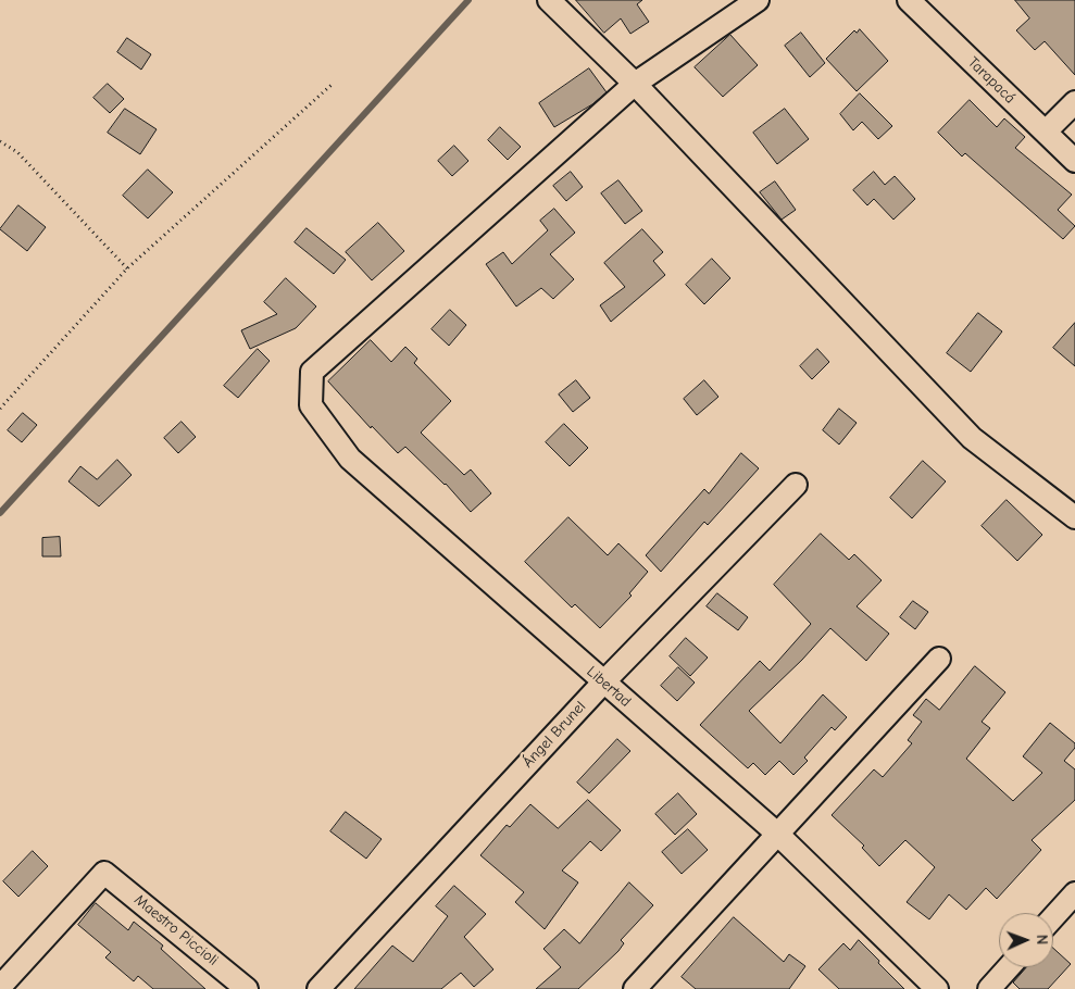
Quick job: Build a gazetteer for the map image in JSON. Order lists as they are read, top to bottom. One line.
{"streets":{"street":["Tarapacá","Libertad","Ángel Brunel","Maestro Piccioli"]},"crossings":[["Libertad","Ángel Brunel"]],"north":"right"}
